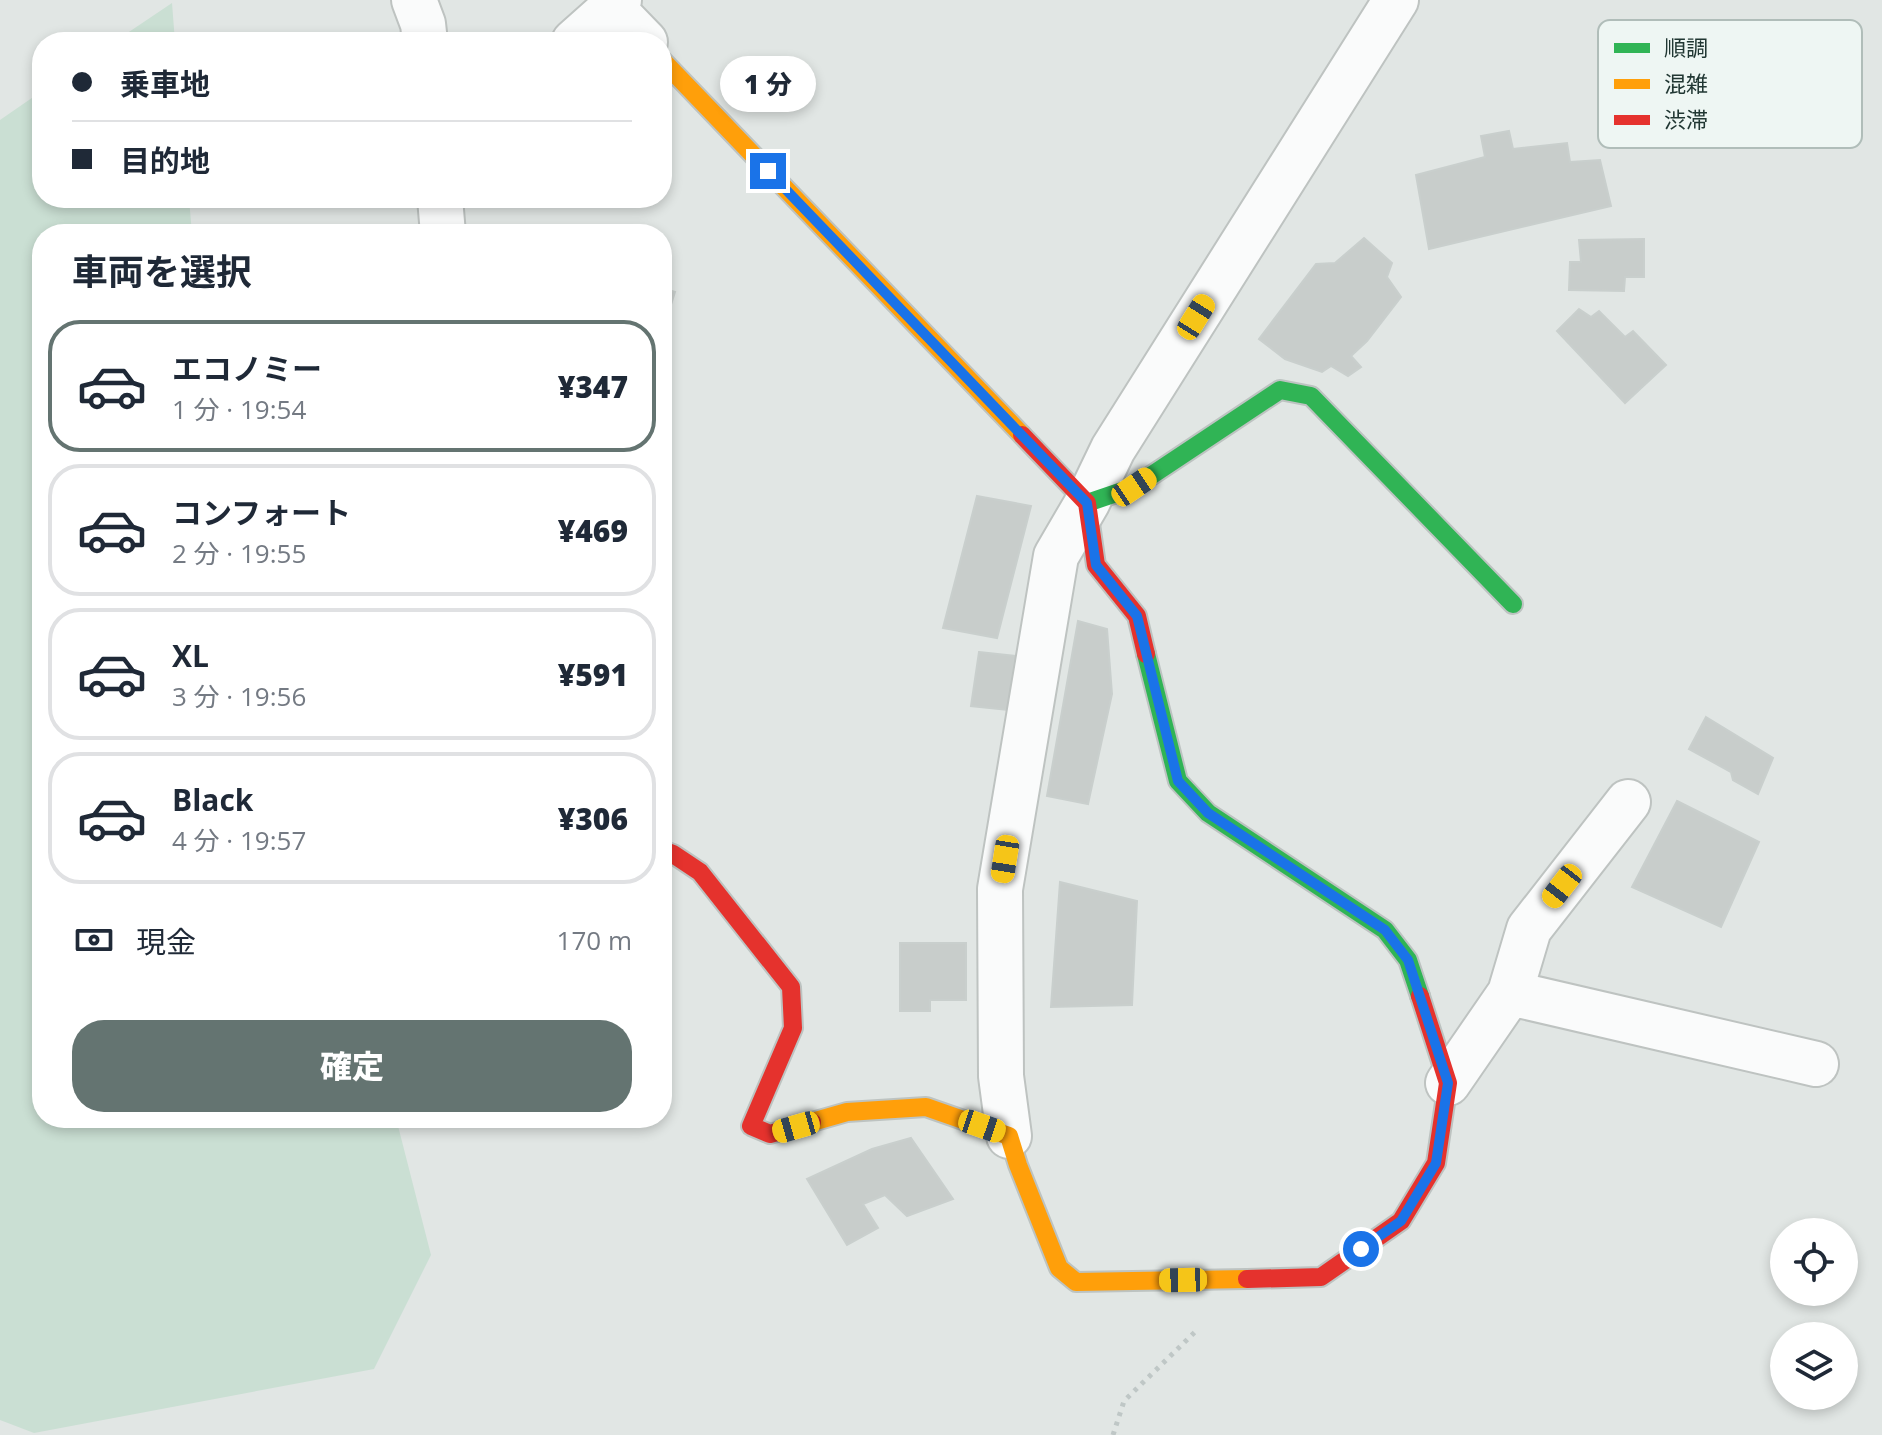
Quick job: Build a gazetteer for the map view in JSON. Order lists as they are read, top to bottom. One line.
{"legend":["順調","混雑","渋滞"],"page":{"banner":["乗車地","目的地"],"bubble":"1 分","heading":"車両を選択","list":[{"name":"エコノミー","note":"1 分 · 19:54","value":"¥347"},{"name":"コンフォート","note":"2 分 · 19:55","value":"¥469"},{"name":"XL","note":"3 分 · 19:56","value":"¥591"},{"name":"Black","note":"4 分 · 19:57","value":"¥306"}],"pay":["現金","170 m"],"buttons":"確定"}}
